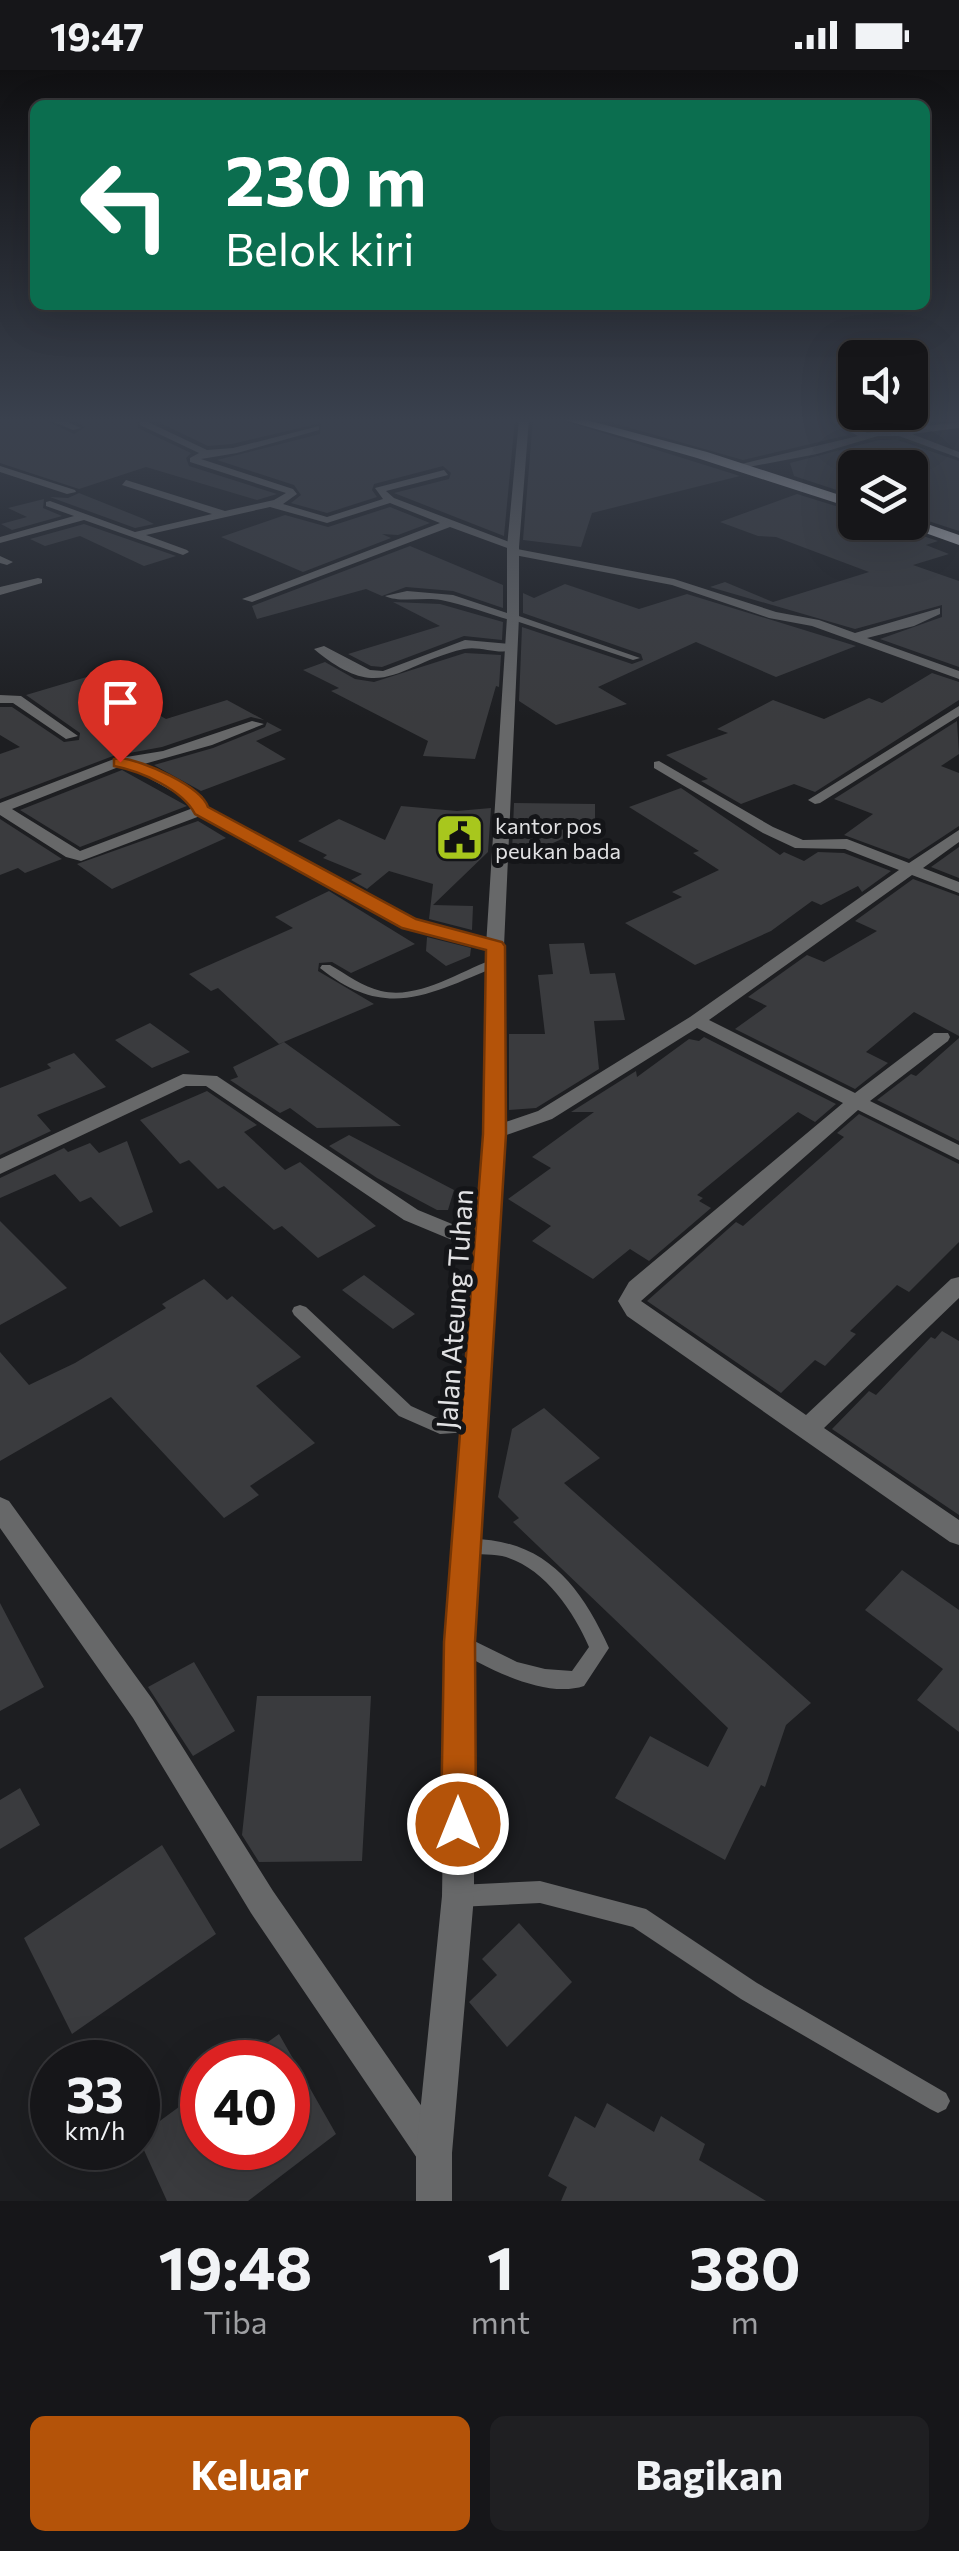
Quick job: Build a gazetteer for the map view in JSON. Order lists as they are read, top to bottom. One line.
{"streets":{"street":["Jalan Ateung Tuhan"]},"places":{"public building":["kantor pos peukan bada"]},"page":{"status":"19:47","turn":["230 m","Belok kiri"],"speed":"33 km/h","limit":"40","eta":["19:48","Tiba","1","mnt","380","m"],"buttons":["Keluar","Bagikan"]}}
